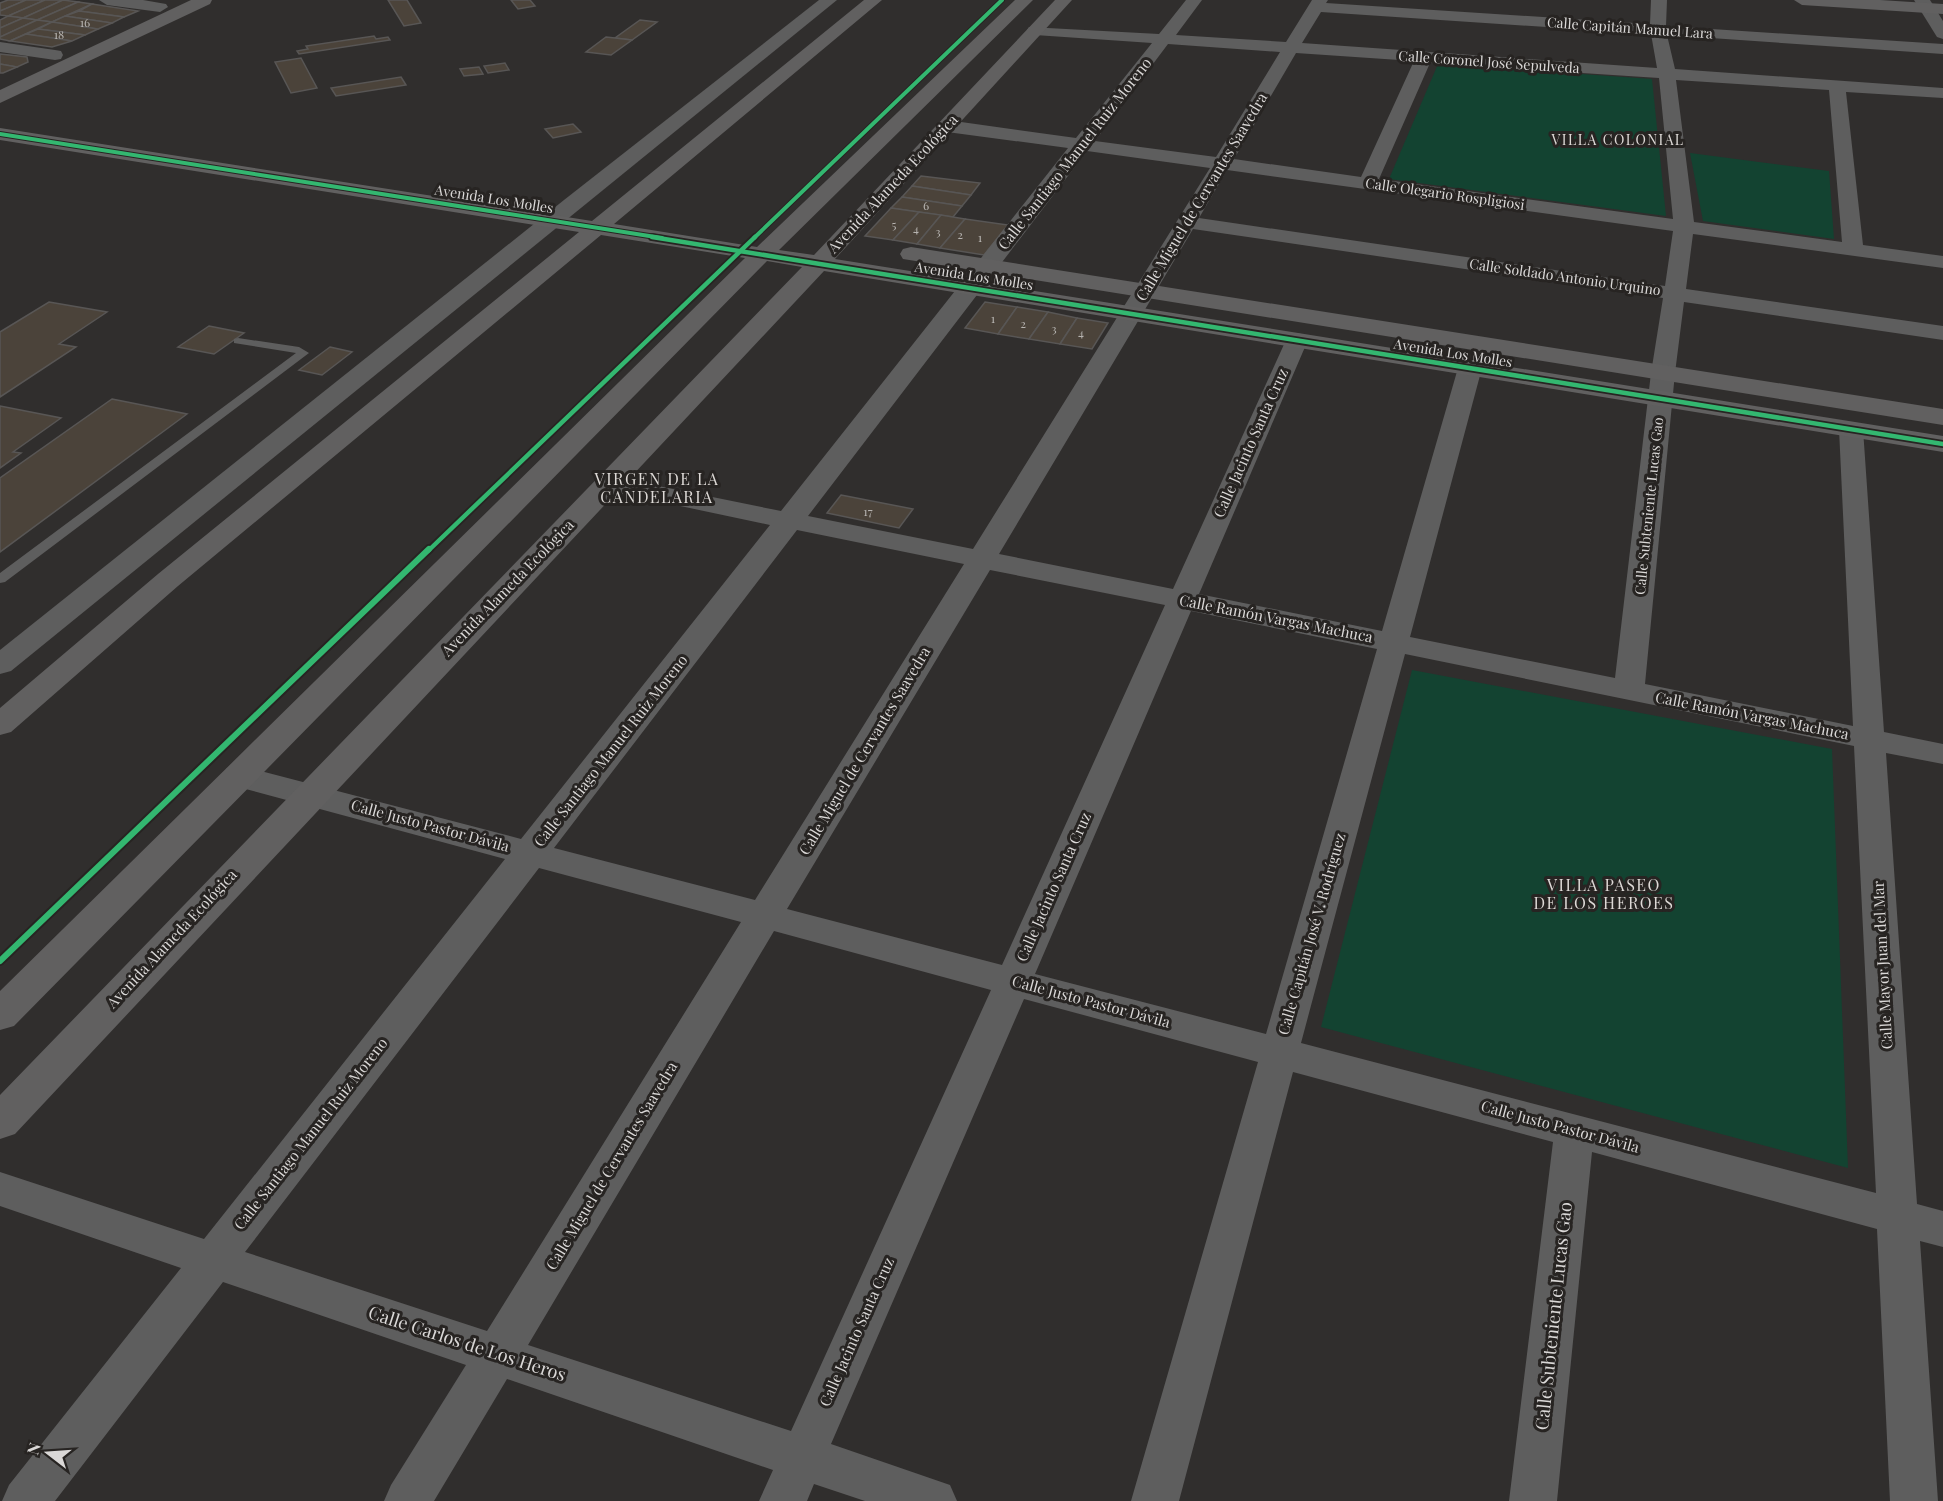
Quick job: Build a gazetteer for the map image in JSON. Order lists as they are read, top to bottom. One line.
{"streets":{"street":["Calle Capitán Manuel Lara","Calle Coronel José Sepulveda","Calle Santiago Manuel Ruiz Moreno","Avenida Alameda Ecológica","Calle Olegario Rospligiosi","Calle Miguel de Cervantes Saavedra","Avenida Los Molles","Calle Soldado Antonio Urquino","Calle Jacinto Santa Cruz","Calle Subteniente Lucas Gao","Calle Ramón Vargas Machuca","Calle Justo Pastor Dávila","Calle Capitán José V. Rodríguez","Calle Mayor Juan del Mar","Calle Carlos de Los Heros"]},"crossings":[["Calle Capitán Manuel Lara","Calle Miguel de Cervantes Saavedra"],["Calle Capitán Manuel Lara","Calle Subteniente Lucas Gao"],["Calle Coronel José Sepulveda","Calle Santiago Manuel Ruiz Moreno"],["Calle Coronel José Sepulveda","Avenida Alameda Ecológica"],["Calle Coronel José Sepulveda","Calle Miguel de Cervantes Saavedra"],["Calle Coronel José Sepulveda","Calle Subteniente Lucas Gao"],["Calle Santiago Manuel Ruiz Moreno","Calle Olegario Rospligiosi"],["Calle Santiago Manuel Ruiz Moreno","Avenida Los Molles"],["Calle Santiago Manuel Ruiz Moreno","Calle Ramón Vargas Machuca"],["Calle Santiago Manuel Ruiz Moreno","Calle Justo Pastor Dávila"],["Calle Santiago Manuel Ruiz Moreno","Calle Carlos de Los Heros"],["Avenida Alameda Ecológica","Calle Olegario Rospligiosi"],["Avenida Alameda Ecológica","Avenida Los Molles"],["Avenida Alameda Ecológica","Calle Ramón Vargas Machuca"],["Avenida Alameda Ecológica","Calle Justo Pastor Dávila"],["Calle Olegario Rospligiosi","Calle Miguel de Cervantes Saavedra"],["Calle Olegario Rospligiosi","Calle Subteniente Lucas Gao"],["Calle Miguel de Cervantes Saavedra","Avenida Los Molles"],["Calle Miguel de Cervantes Saavedra","Calle Soldado Antonio Urquino"],["Calle Miguel de Cervantes Saavedra","Calle Ramón Vargas Machuca"],["Calle Miguel de Cervantes Saavedra","Calle Justo Pastor Dávila"],["Calle Miguel de Cervantes Saavedra","Calle Carlos de Los Heros"],["Avenida Los Molles","Calle Jacinto Santa Cruz"],["Avenida Los Molles","Calle Subteniente Lucas Gao"],["Avenida Los Molles","Calle Capitán José V. Rodríguez"],["Avenida Los Molles","Calle Mayor Juan del Mar"],["Calle Soldado Antonio Urquino","Calle Subteniente Lucas Gao"],["Calle Jacinto Santa Cruz","Calle Ramón Vargas Machuca"],["Calle Jacinto Santa Cruz","Calle Justo Pastor Dávila"],["Calle Jacinto Santa Cruz","Calle Carlos de Los Heros"],["Calle Subteniente Lucas Gao","Calle Ramón Vargas Machuca"],["Calle Subteniente Lucas Gao","Calle Justo Pastor Dávila"],["Calle Ramón Vargas Machuca","Calle Capitán José V. Rodríguez"],["Calle Ramón Vargas Machuca","Calle Mayor Juan del Mar"],["Calle Justo Pastor Dávila","Calle Capitán José V. Rodríguez"],["Calle Justo Pastor Dávila","Calle Mayor Juan del Mar"]],"districts":["VILLA COLONIAL","VIRGEN DE LA CANDELARIA","VILLA PASEO DE LOS HEROES"],"house_numbers":["16","18","6","5","4","3","2","1","1","2","3","4","17"],"north":"left"}
